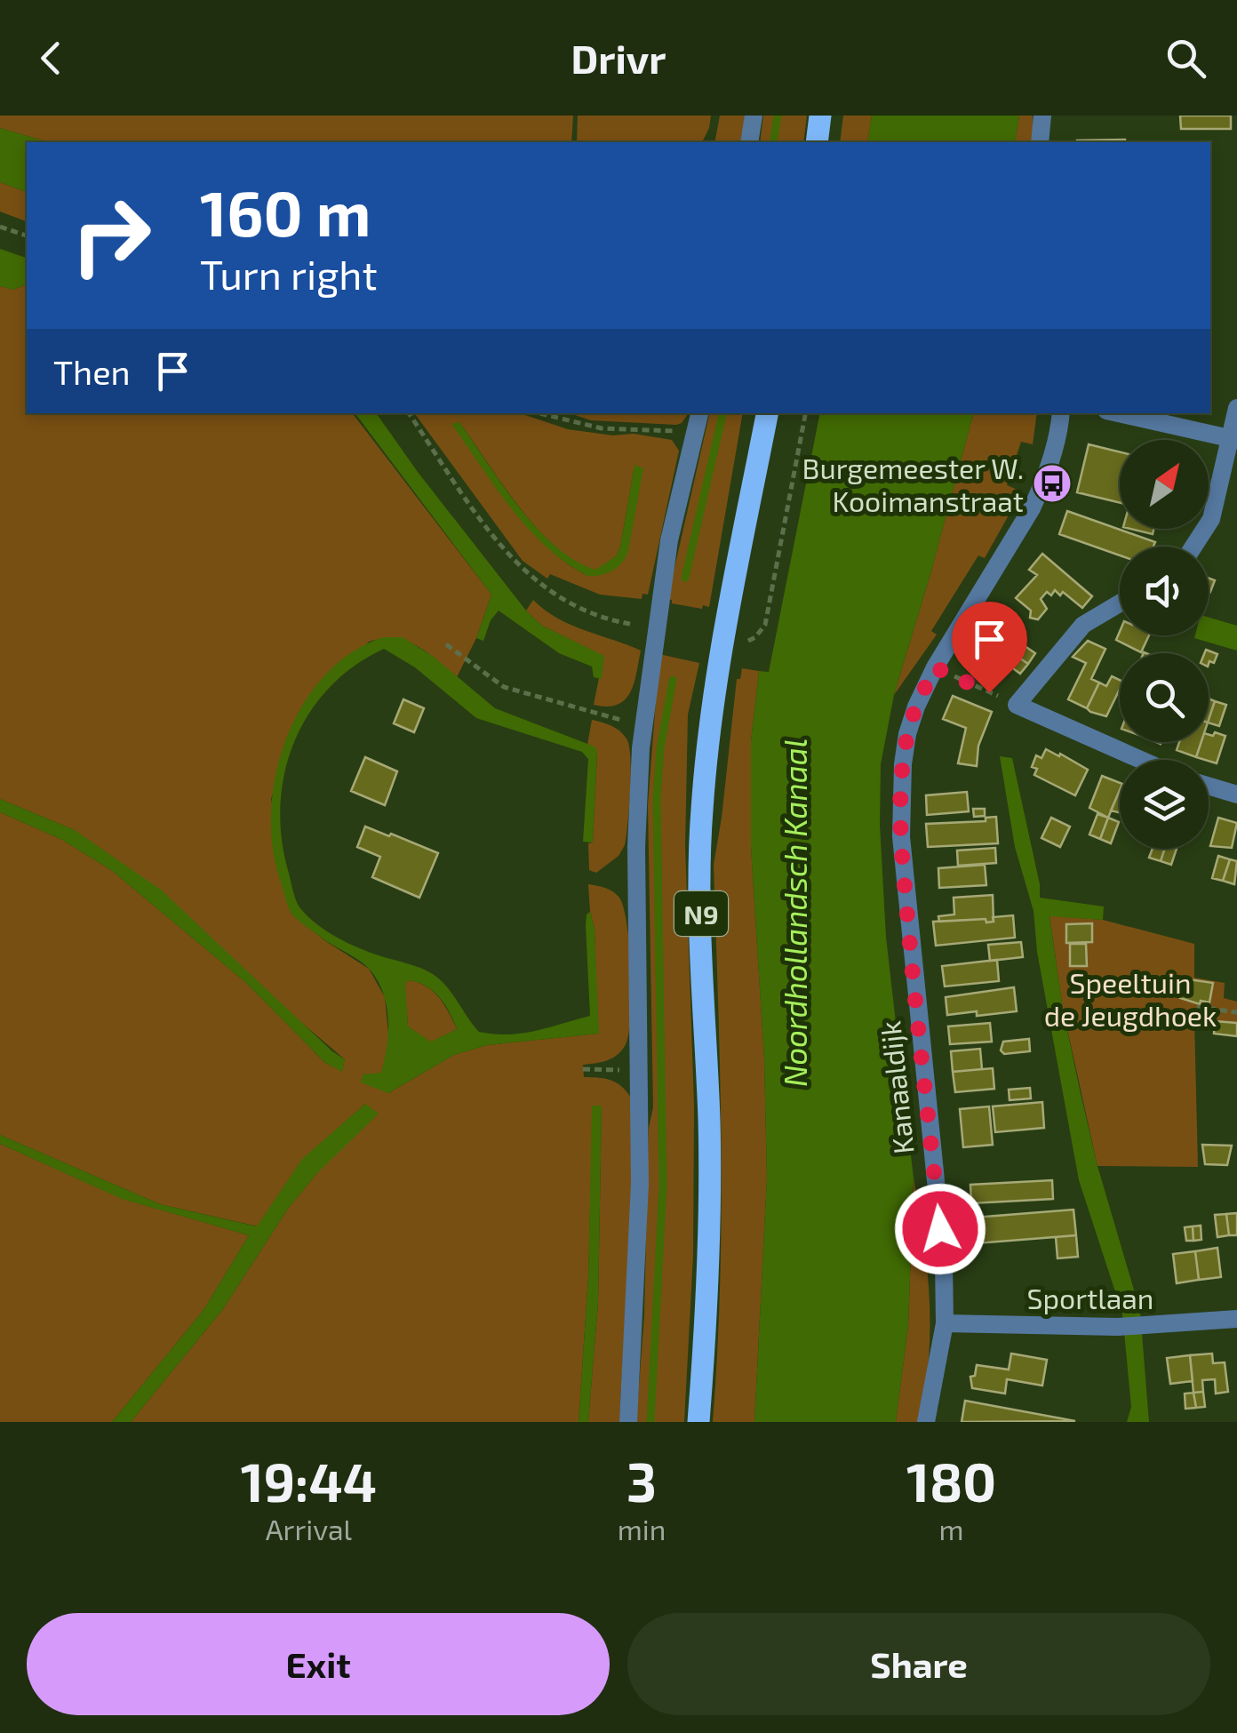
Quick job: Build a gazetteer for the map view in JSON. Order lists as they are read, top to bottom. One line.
{"streets":{"main road":["N9"],"street":["Kanaaldijk","Sportlaan"]},"crossings":[["Kanaaldijk","Sportlaan"]],"water":["Noordhollandsch Kanaal"],"parks":["Speeltuin de Jeugdhoek"],"places":{"bus stop":["Burgemeester W. Kooimanstraat"]},"north":"top right","page":{"header":"Drivr","turn":["160 m","Turn right"],"then":"Then","eta":["19:44","Arrival","3","min","180","m"],"buttons":["Exit","Share"]}}
